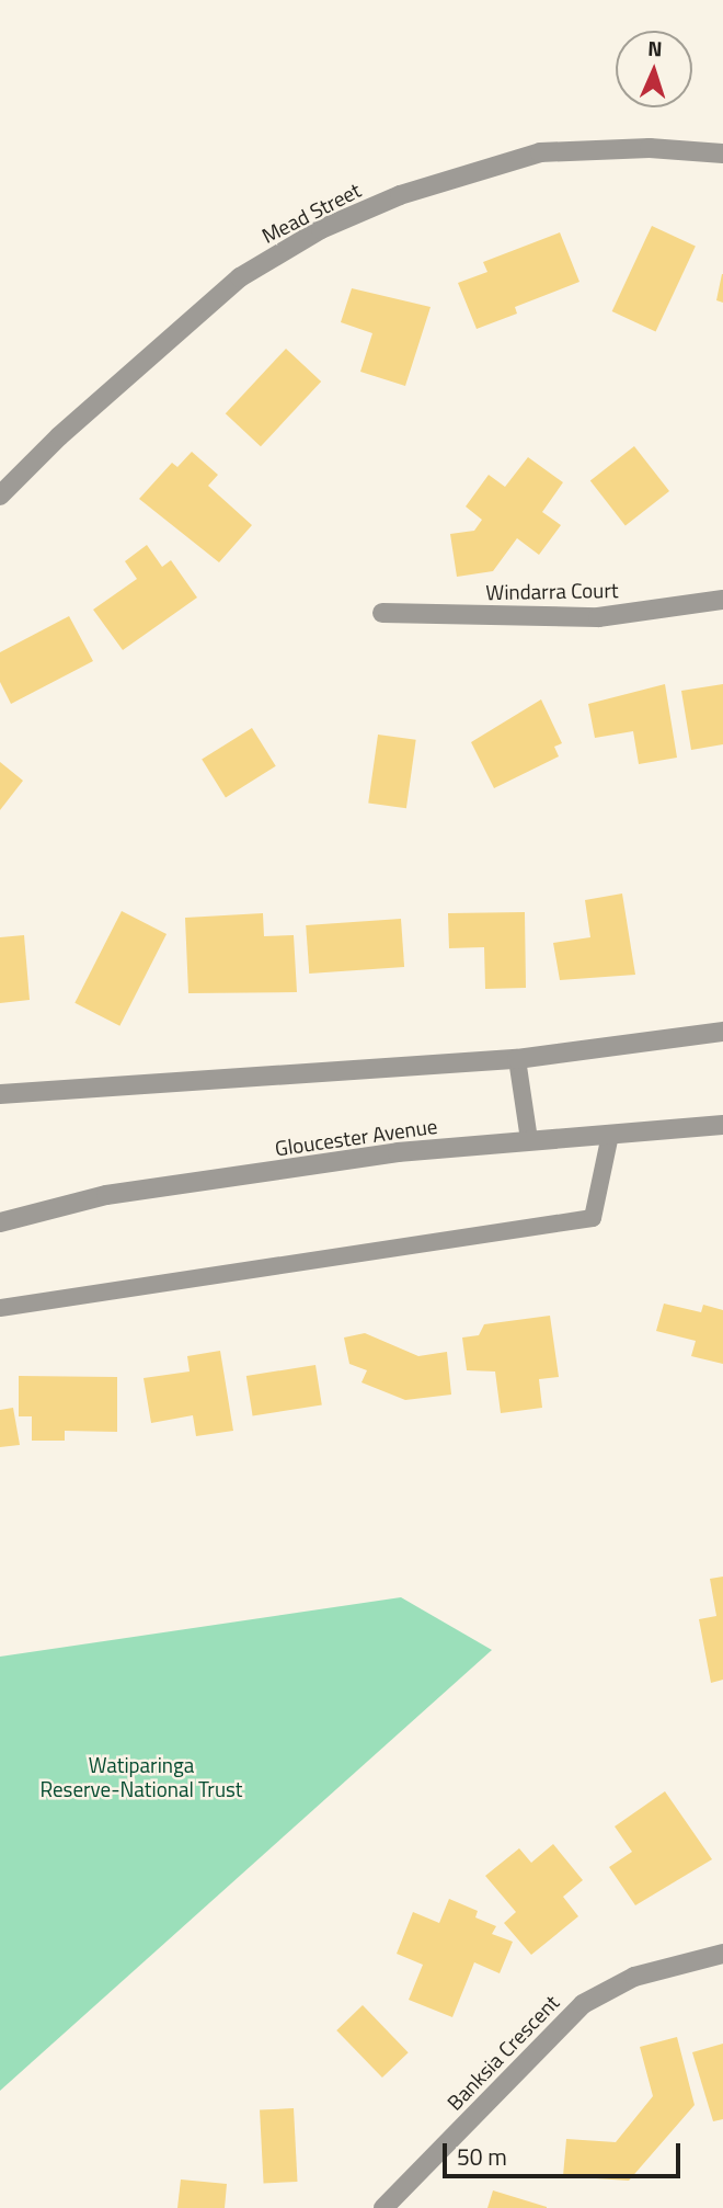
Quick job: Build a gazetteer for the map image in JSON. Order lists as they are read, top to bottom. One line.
{"streets":{"street":["Mead Street","Windarra Court","Gloucester Avenue","Banksia Crescent"]},"parks":["Watiparinga Reserve-National Trust"],"scale_bar":"50 m","north":"top"}
